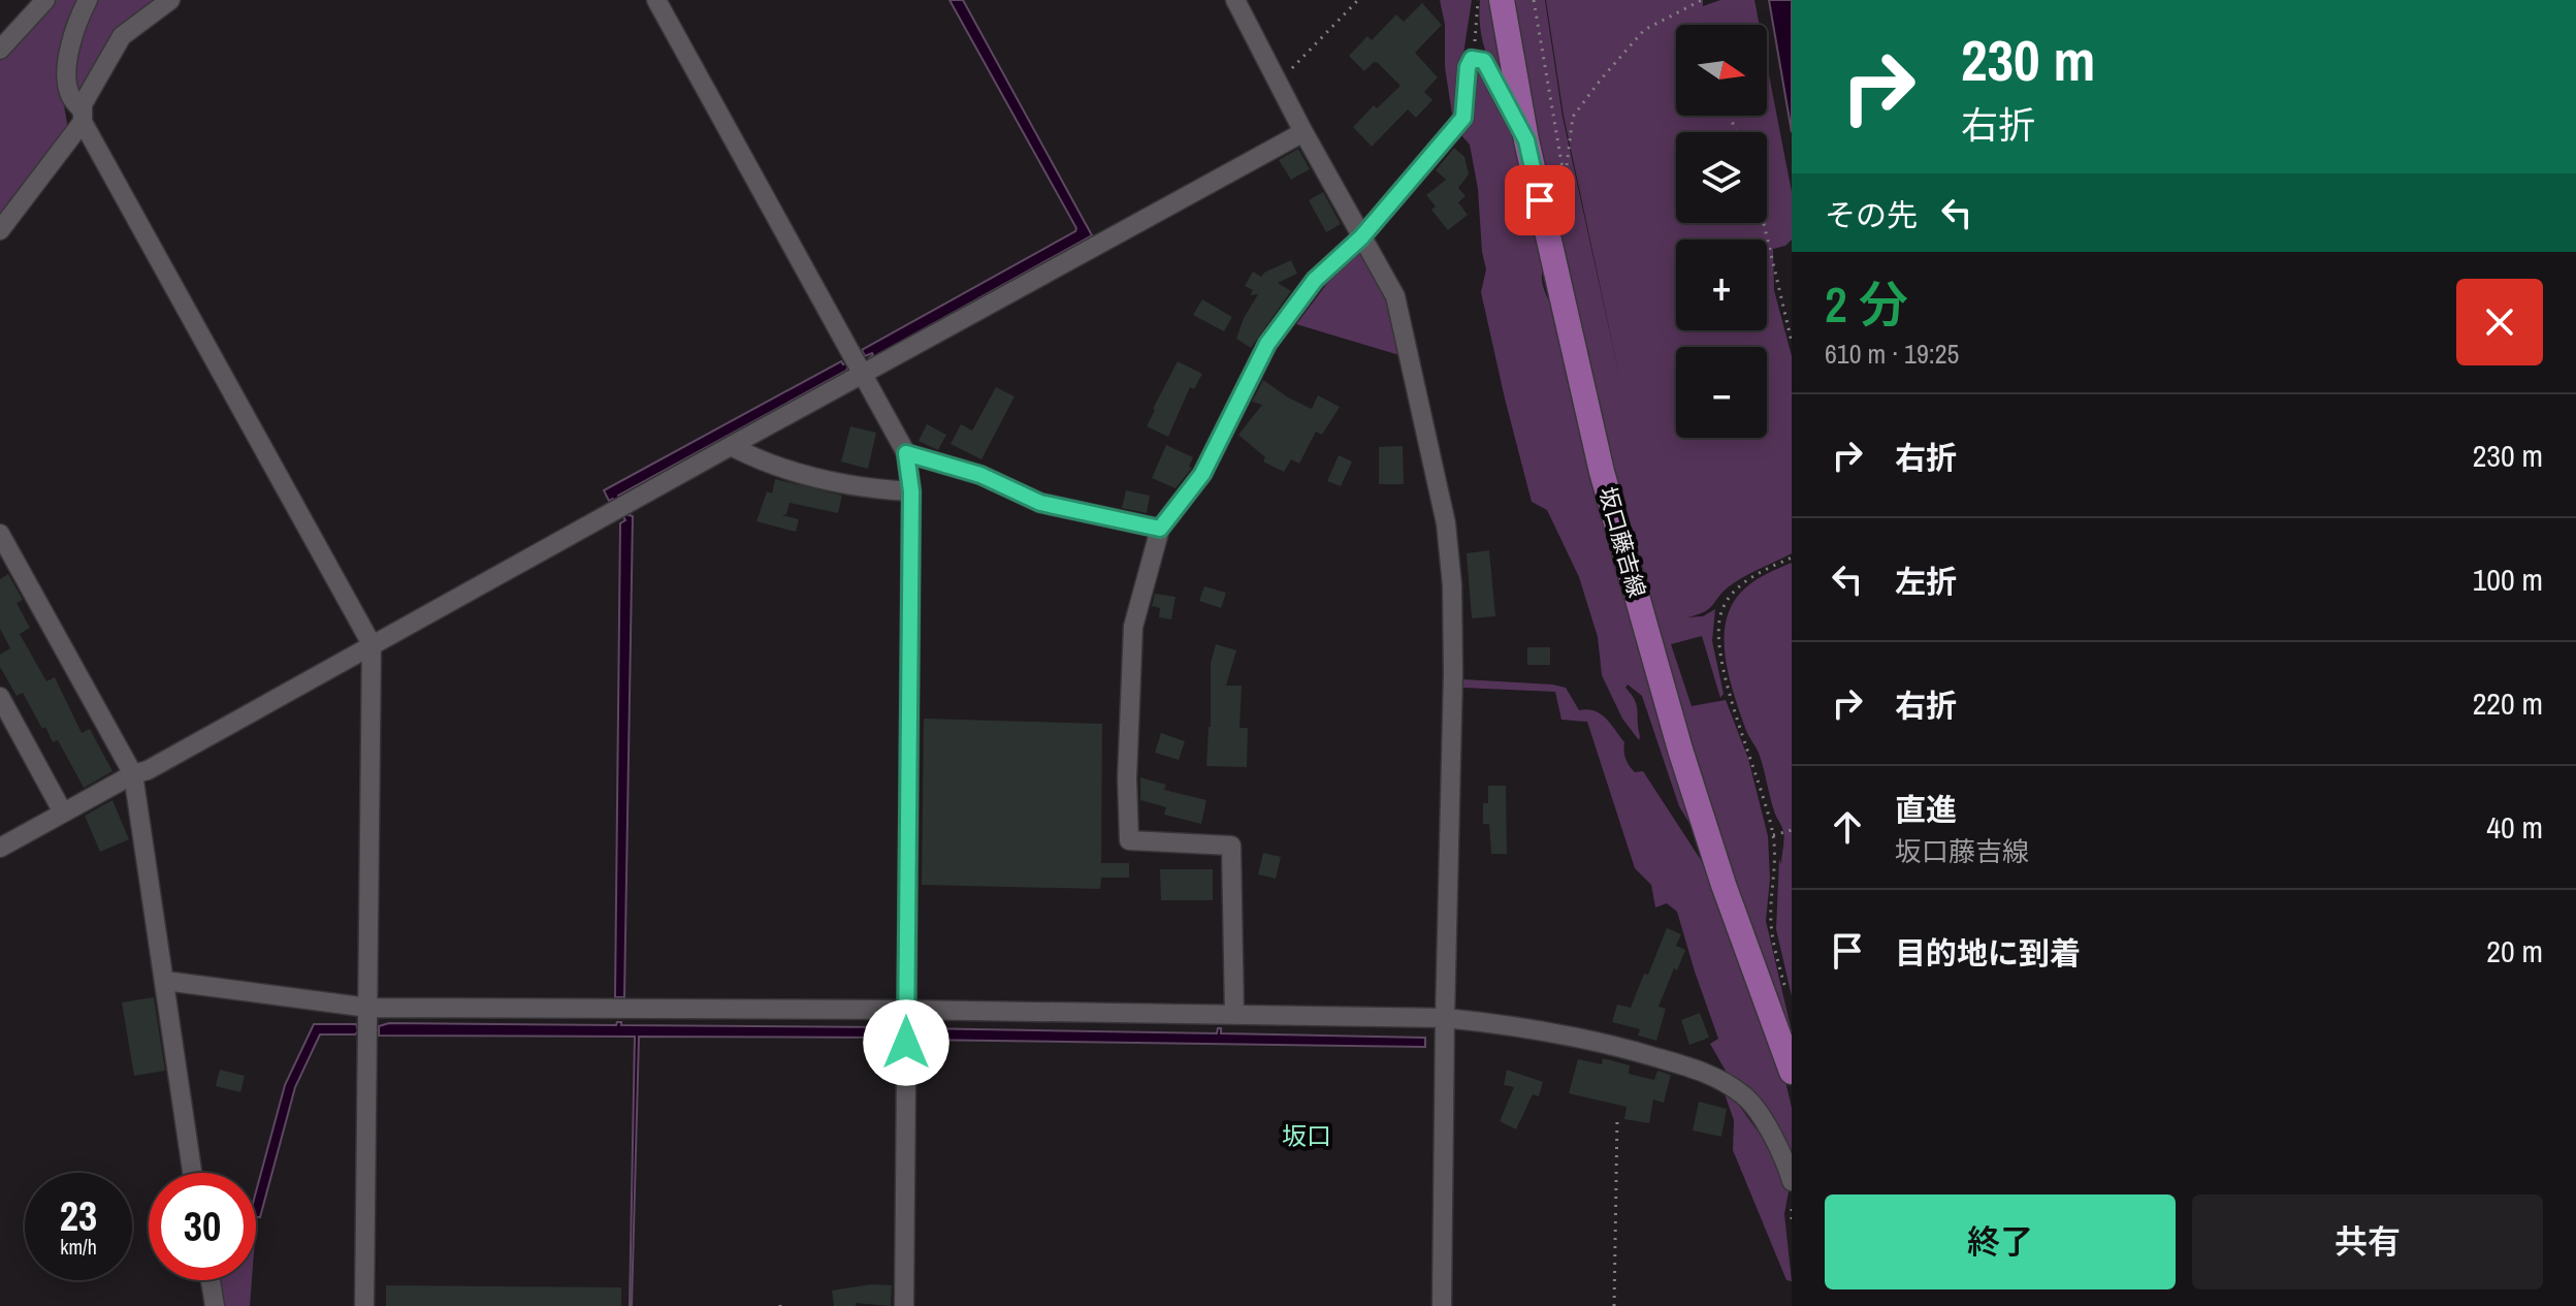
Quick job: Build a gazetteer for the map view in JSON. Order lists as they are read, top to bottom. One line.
{"streets":{"main road":["坂口藤吉線"]},"districts":["坂口"],"north":"right","page":{"turn":["230 m","右折"],"map_buttons":["+","−"],"then":"その先","heading":["2 分","610 m · 19:25"],"list":[{"name":"右折","value":"230 m"},{"name":"左折","value":"100 m"},{"name":"右折","value":"220 m"},{"name":"直進","note":"坂口藤吉線","value":"40 m"},{"name":"目的地に到着","value":"20 m"}],"speed":"23 km/h","limit":"30","buttons":["終了","共有"]}}
